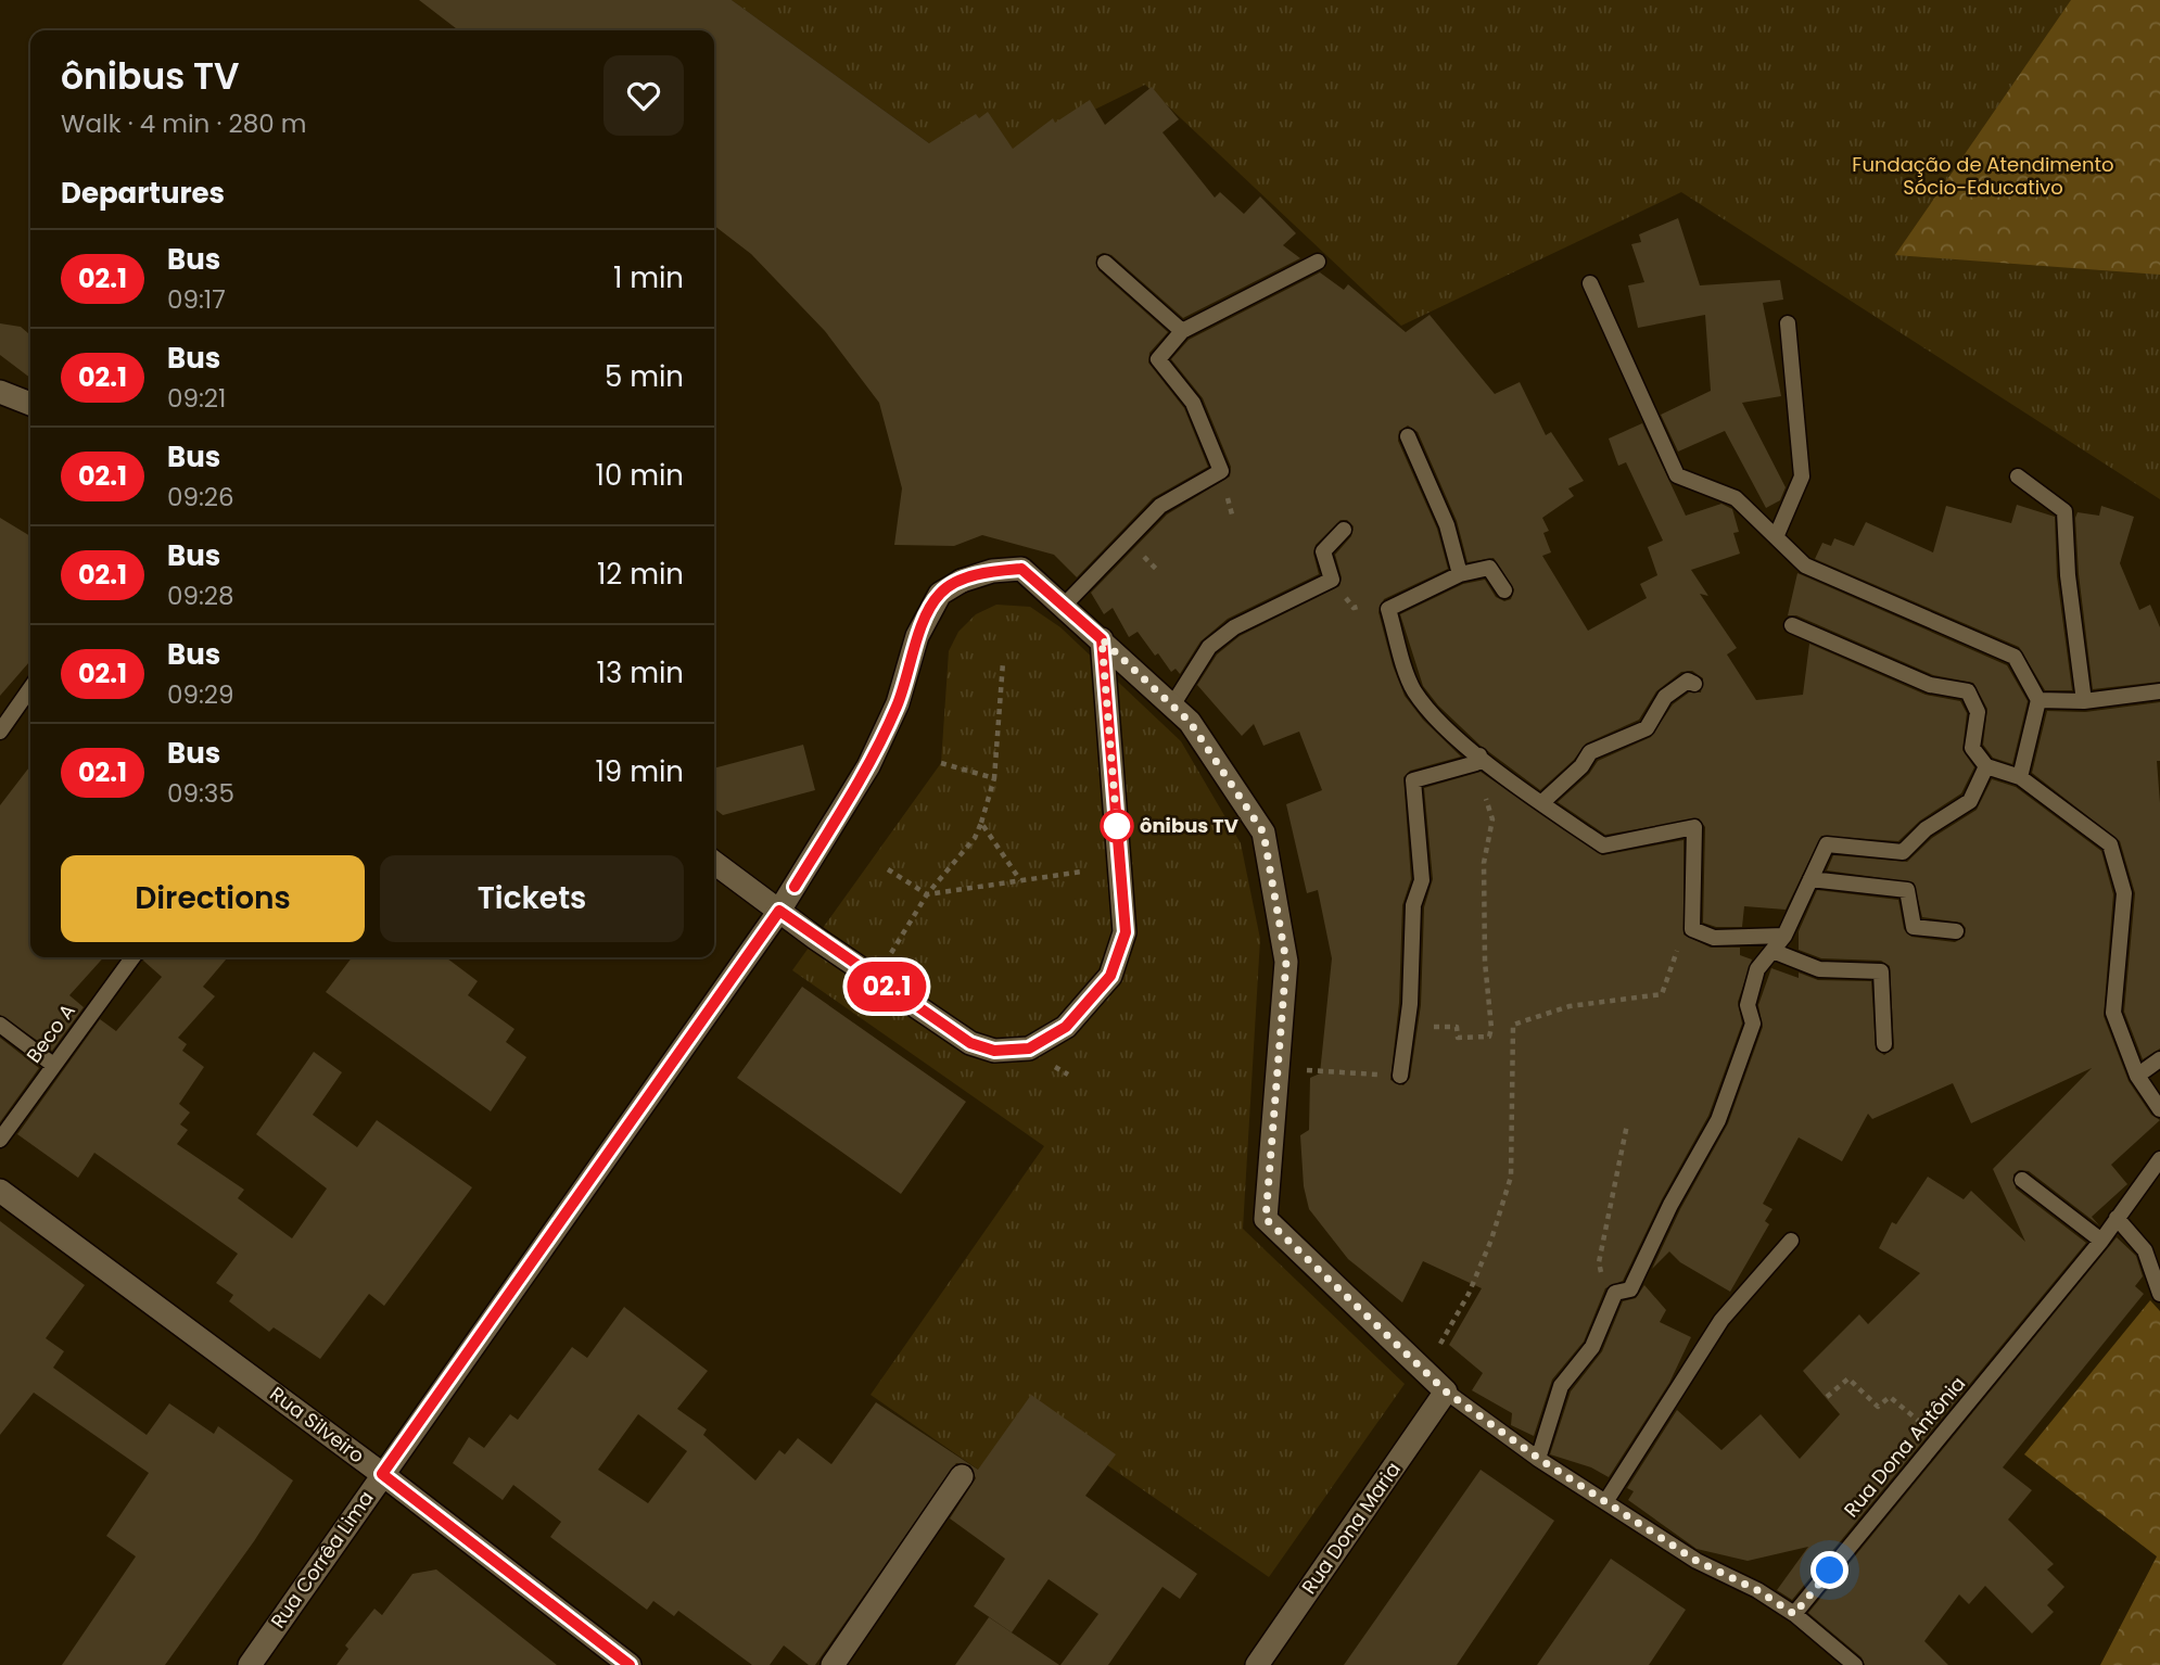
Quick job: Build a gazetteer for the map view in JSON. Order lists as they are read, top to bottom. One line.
{"streets":{"street":["Rua Silveiro","Rua Dona Maria","Rua Corrêa Lima"],"lane":["Beco A","Rua Dona Antônia"]},"crossings":[["Rua Silveiro","Rua Corrêa Lima"]],"parks":["Fundação de Atendimento Sócio-Educativo"],"places":["ônibus TV"],"lines":["bus line 02.1"],"page":{"on_map":"02.1","heading":[["ônibus TV","Walk · 4 min · 280 m"],"Departures"],"list":[{"mark":"02.1","name":"Bus","note":"09:17","value":"1 min"},{"mark":"02.1","name":"Bus","note":"09:21","value":"5 min"},{"mark":"02.1","name":"Bus","note":"09:26","value":"10 min"},{"mark":"02.1","name":"Bus","note":"09:28","value":"12 min"},{"mark":"02.1","name":"Bus","note":"09:29","value":"13 min"},{"mark":"02.1","name":"Bus","note":"09:35","value":"19 min"}],"buttons":["Directions","Tickets"]}}
